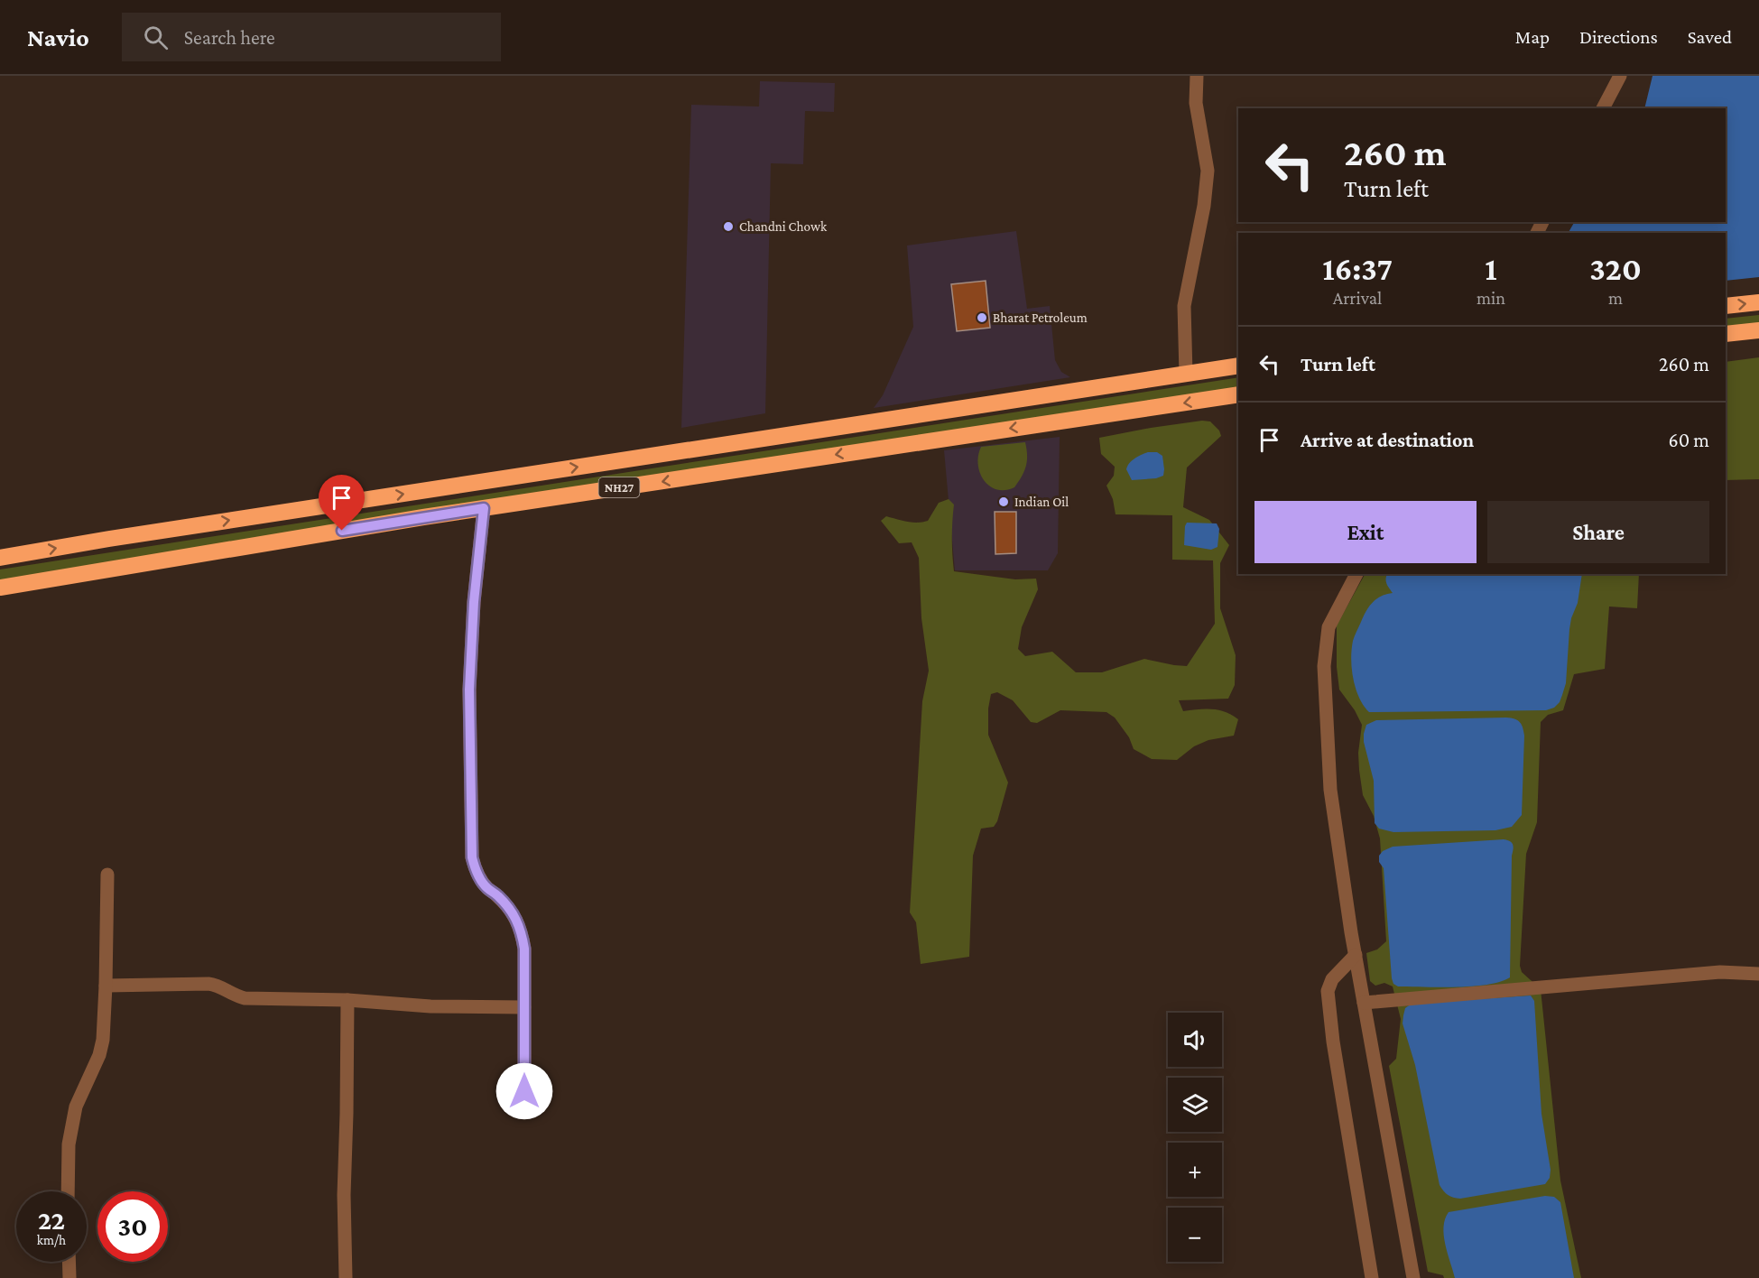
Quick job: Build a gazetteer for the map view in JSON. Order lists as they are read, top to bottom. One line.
{"streets":{"highway":["NH27"]},"places":["Chandni Chowk","Bharat Petroleum","Indian Oil"],"page":{"header":"Navio","search":"Search here","nav":["Map","Directions","Saved"],"turn":["260 m","Turn left"],"eta":["16:37","Arrival","1","min","320","m"],"list":[{"name":"Turn left","value":"260 m"},{"name":"Arrive at destination","value":"60 m"}],"buttons":["Exit","Share"],"map_buttons":["+","−"],"speed":"22 km/h","limit":"30"}}
